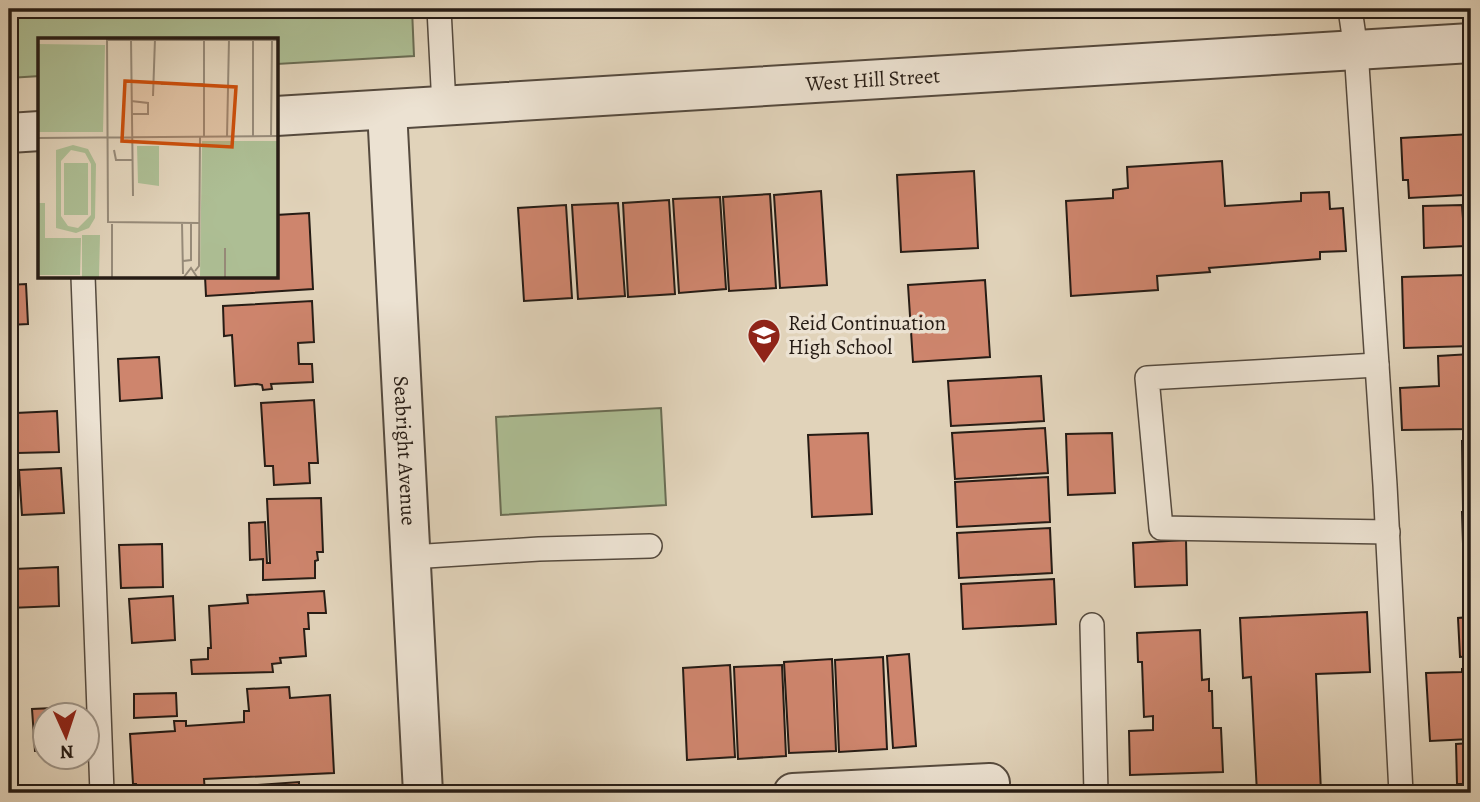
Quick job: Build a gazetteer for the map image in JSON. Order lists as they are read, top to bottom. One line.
{"streets":{"street":["West Hill Street","Seabright Avenue"]},"crossings":[["West Hill Street","Seabright Avenue"]],"places":{"school or university":["Reid Continuation High School"]},"north":"bottom"}
